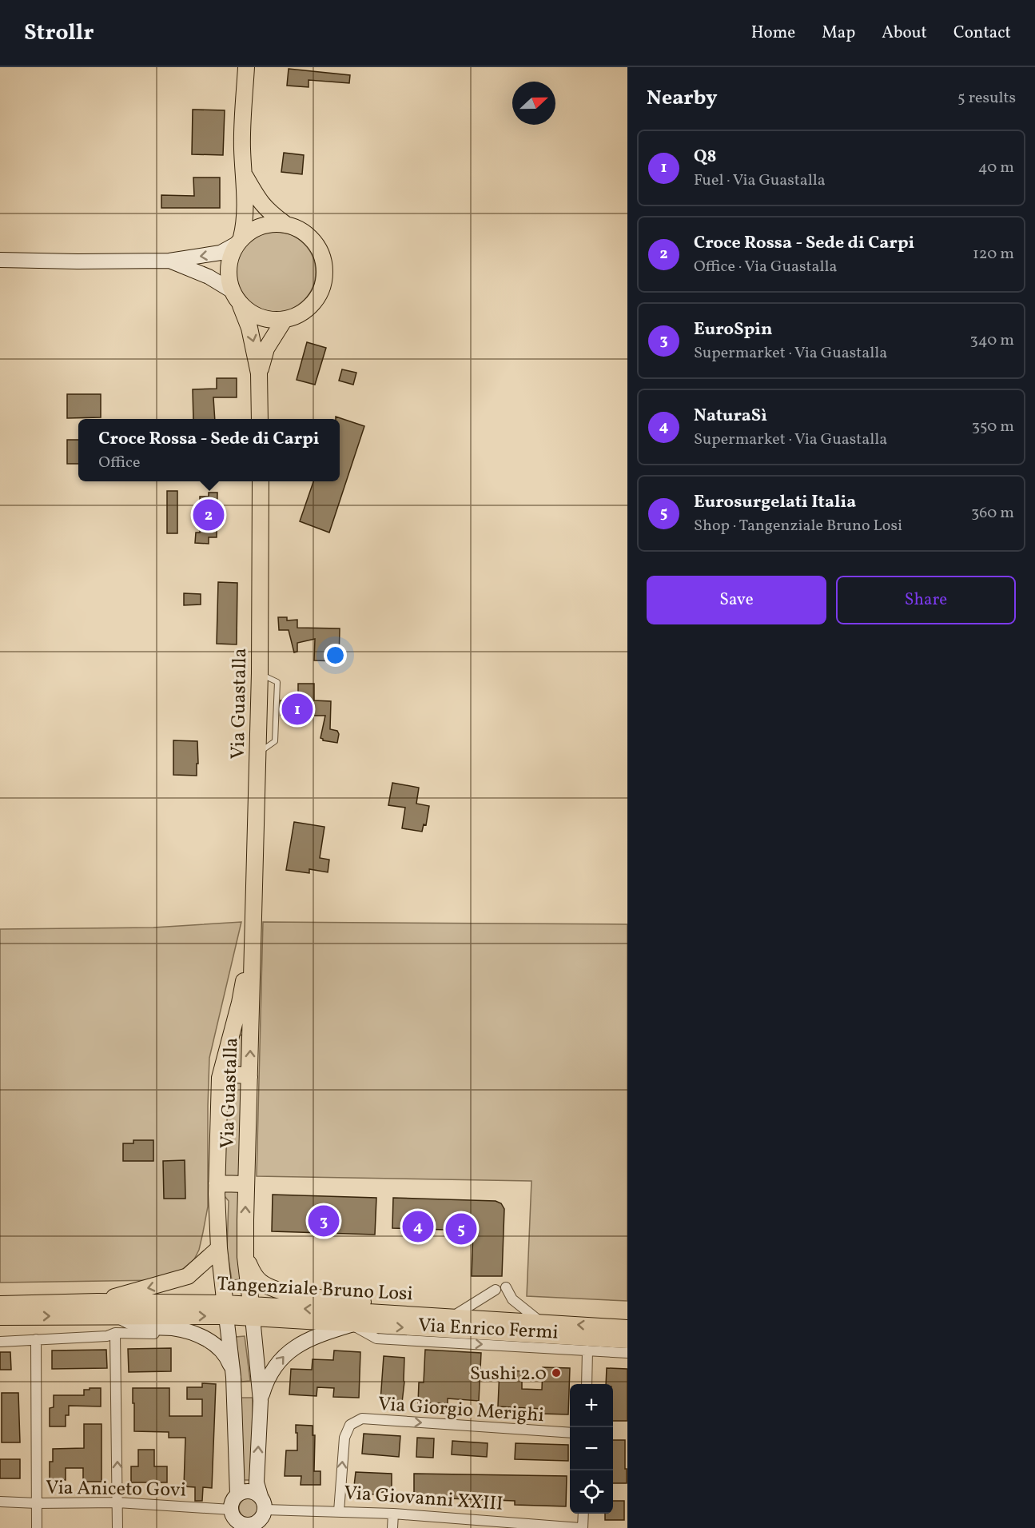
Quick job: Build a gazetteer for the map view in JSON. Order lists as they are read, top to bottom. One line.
{"streets":{"main road":["Via Guastalla","Tangenziale Bruno Losi"],"street":["Via Enrico Fermi","Via Giorgio Merighi","Via Aniceto Govi","Via Giovanni XXIII"]},"crossings":[["Via Guastalla","Tangenziale Bruno Losi"],["Via Guastalla","Via Aniceto Govi"],["Via Guastalla","Via Giovanni XXIII"],["Tangenziale Bruno Losi","Via Enrico Fermi"],["Via Giorgio Merighi","Via Giovanni XXIII"],["Via Aniceto Govi","Via Giovanni XXIII"]],"one_way":["Via Enrico Fermi"],"places":["Sushi 2.0"],"north":"right","page":{"header":"Strollr","nav":["Home","Map","About","Contact"],"heading":["Nearby","5 results"],"list":[{"mark":"1","name":"Q8","note":"Fuel · Via Guastalla","value":"40 m"},{"mark":"2","name":"Croce Rossa - Sede di Carpi","note":"Office · Via Guastalla","value":"120 m"},{"mark":"3","name":"EuroSpin","note":"Supermarket · Via Guastalla","value":"340 m"},{"mark":"4","name":"NaturaSì","note":"Supermarket · Via Guastalla","value":"350 m"},{"mark":"5","name":"Eurosurgelati Italia","note":"Shop · Tangenziale Bruno Losi","value":"360 m"}],"popup":["Croce Rossa - Sede di Carpi","Office"],"pins":["2","1","3","4","5"],"buttons":["Save","Share"],"map_buttons":["+","−"]}}
